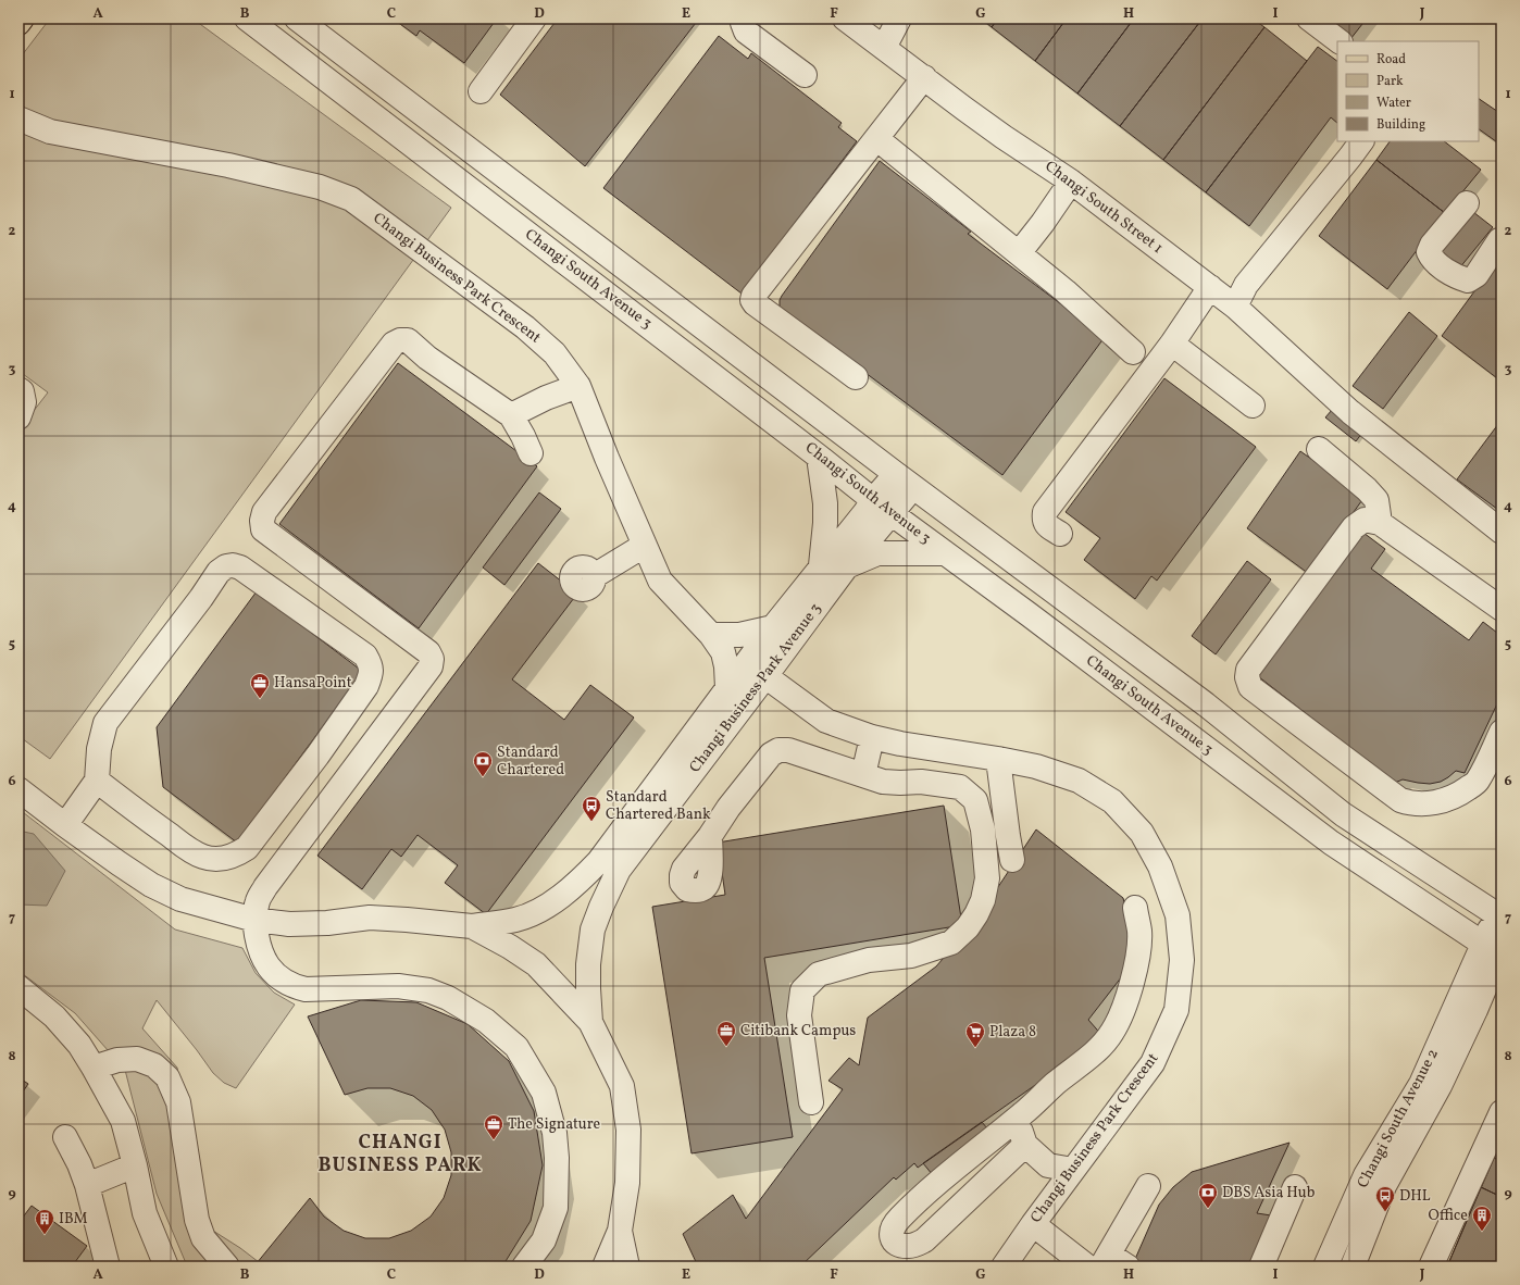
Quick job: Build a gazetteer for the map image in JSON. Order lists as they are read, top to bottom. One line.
{"streets":{"street":["Changi South Street 1","Changi Business Park Crescent","Changi South Avenue 3","Changi Business Park Avenue 3","Changi South Avenue 2"]},"crossings":[["Changi Business Park Crescent","Changi Business Park Avenue 3"],["Changi South Avenue 3","Changi Business Park Avenue 3"],["Changi South Avenue 3","Changi South Avenue 2"]],"districts":["CHANGI BUSINESS PARK"],"places":{"office":["HansaPoint","Citibank Campus","The Signature"],"bank":["Standard Chartered","DBS Asia Hub"],"bus stop":["Standard Chartered Bank","DHL"],"supermarket":["Plaza 8"],"building":["Office","IBM"]},"legend":["Road","Park","Water","Building"],"grid":{"columns":["A","B","C","D","E","F","G","H","I","J"],"rows":["1","2","3","4","5","6","7","8","9"]}}
